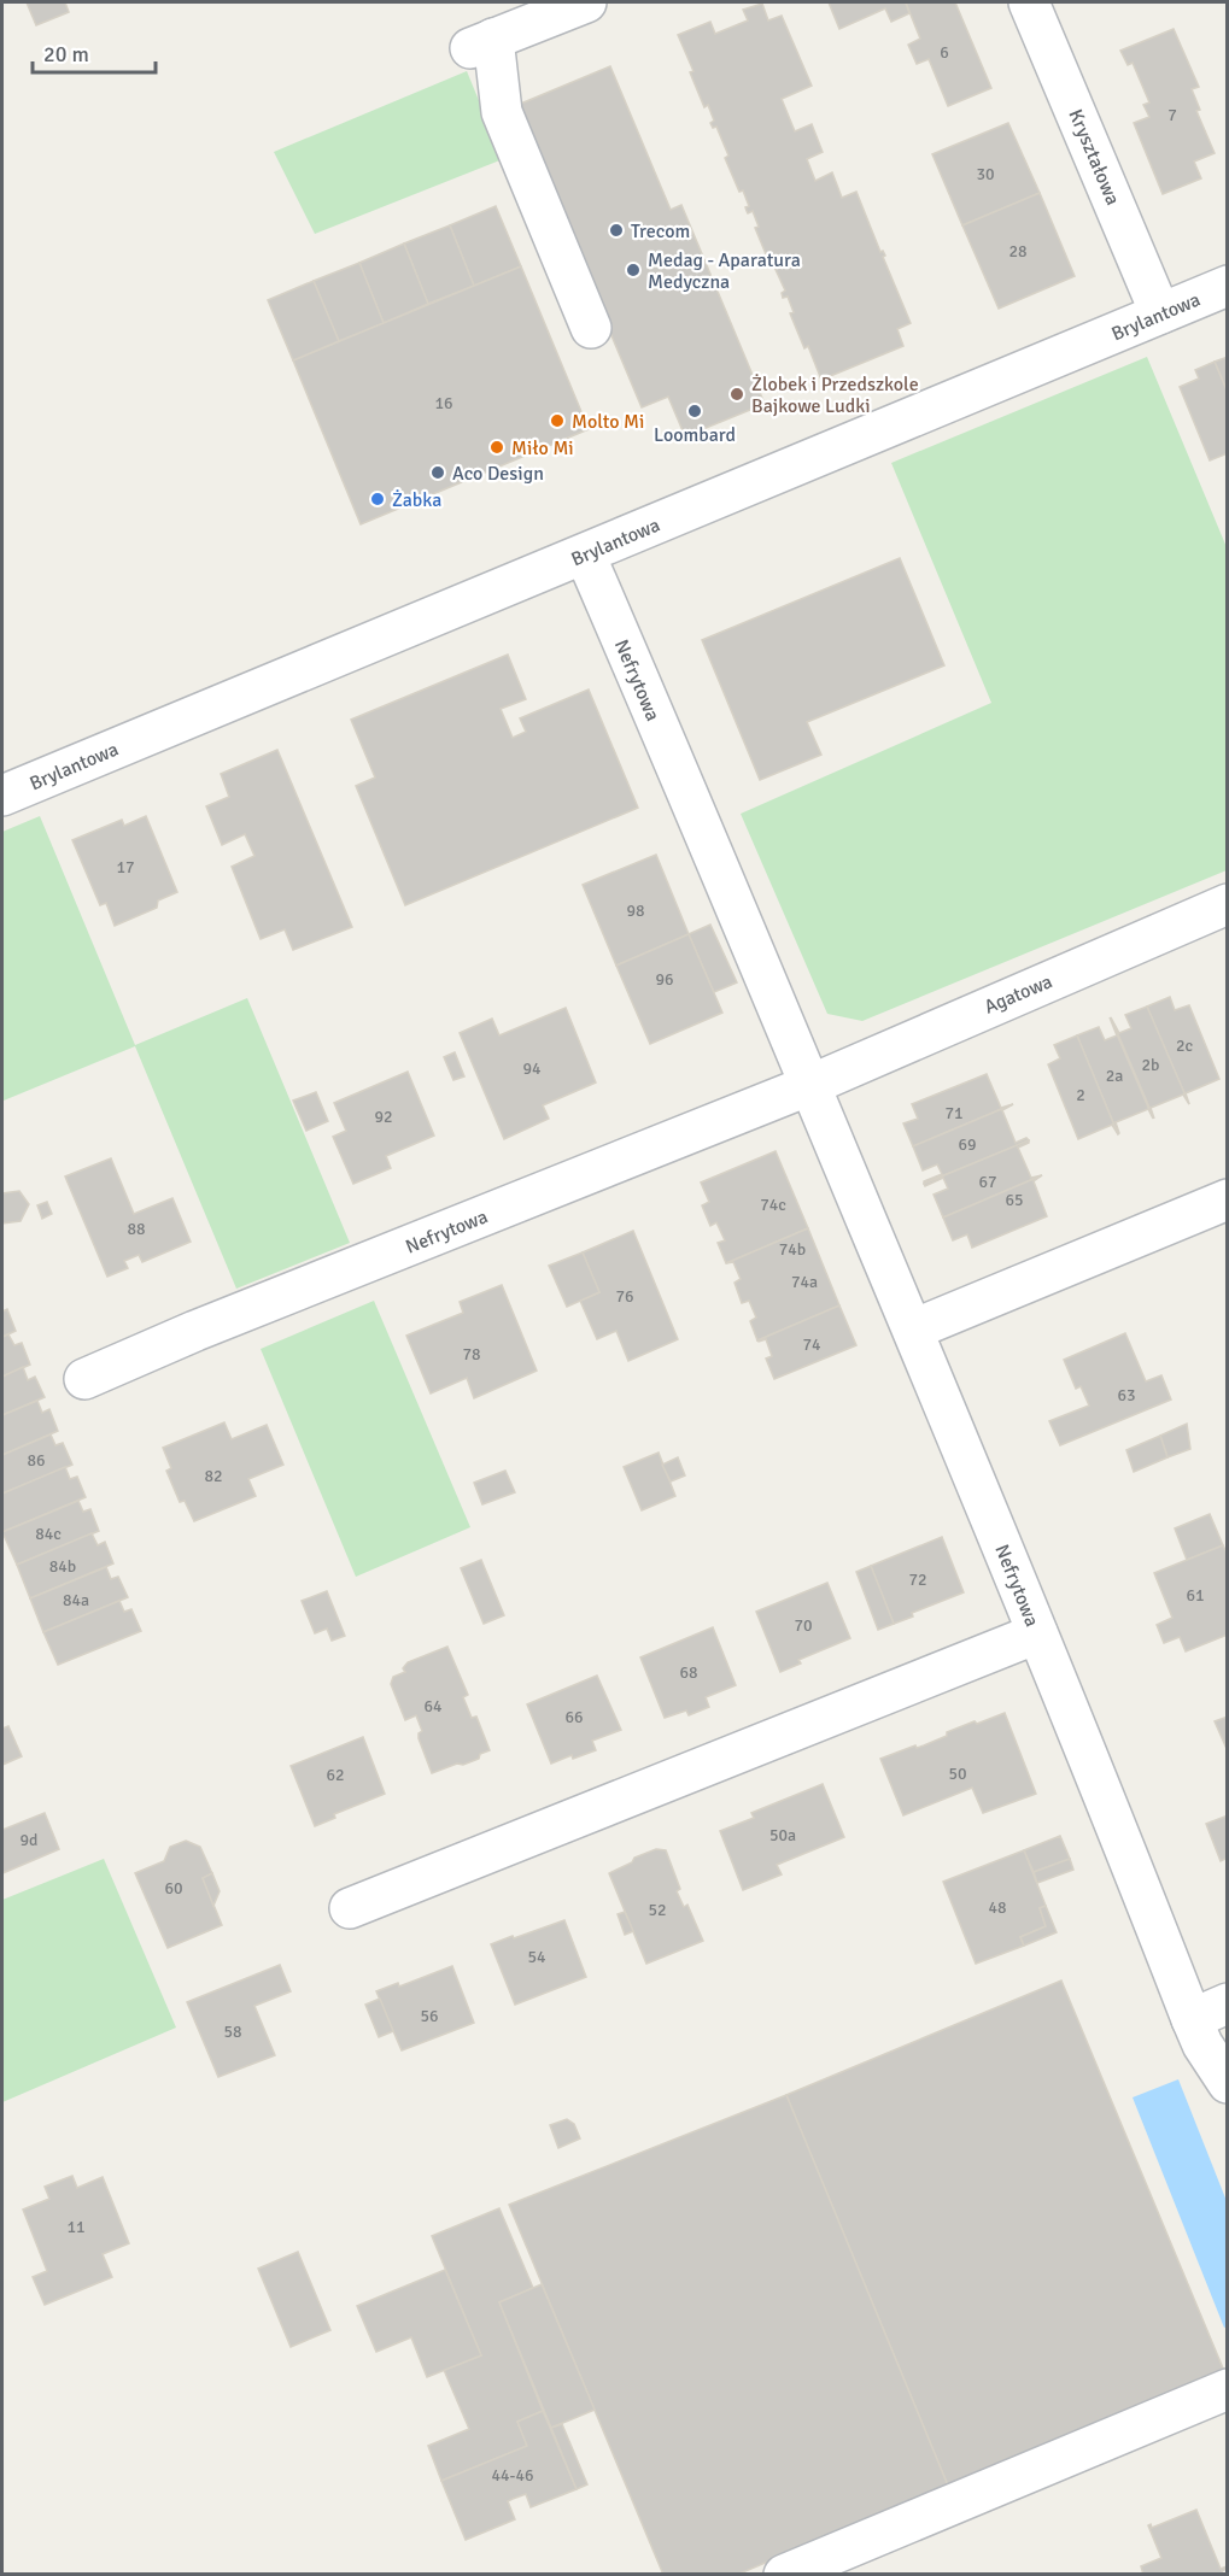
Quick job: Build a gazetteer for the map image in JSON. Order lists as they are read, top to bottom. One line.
{"streets":{"street":["Kryształowa","Brylantowa","Nefrytowa","Agatowa"]},"crossings":[["Kryształowa","Brylantowa"],["Brylantowa","Nefrytowa"],["Nefrytowa","Agatowa"]],"places":["Trecom","Medag - Aparatura Medyczna","Żlobek i Przedszkole Bajkowe Ludki","Loombard","Molto Mi","Miło Mi","Aco Design","Żabka"],"house_numbers":["6","7","30","28","16","17","98","96","2c","2b","94","2a","2","71","92","69","67","65","74c","88","74b","74a","76","74","78","63","86","82","84c","84b","72","61","84a","70","68","64","66","50","62","50a","9d","60","48","52","54","56","58","11","44-46"],"scale_bar":"20 m"}
